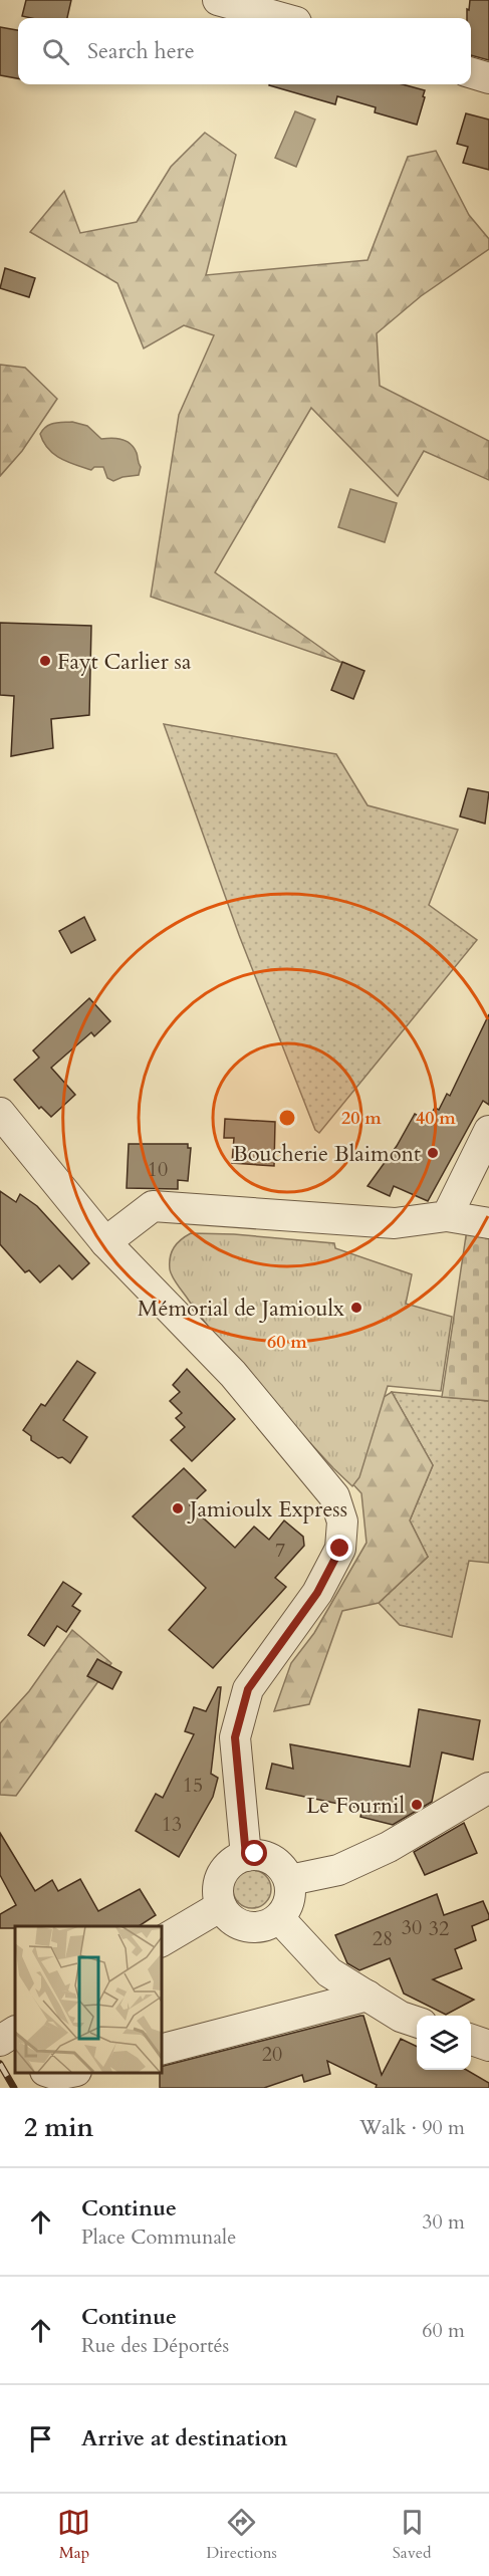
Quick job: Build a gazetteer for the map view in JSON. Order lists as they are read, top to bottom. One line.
{"places":["Fayt Carlier sa","Boucherie Blaimont","Mémorial de Jamioulx","Jamioulx Express","Le Fournil"],"house_numbers":["10","7","15","13","30","32","28","20"],"page":{"search":"Search here","heading":["2 min","Walk · 90 m"],"list":[["Continue","Place Communale","30 m"],["Continue","Rue des Déportés","60 m"],"Arrive at destination"],"nav":["Map","Directions","Saved"]},"rings":["20 m","40 m","60 m"]}
